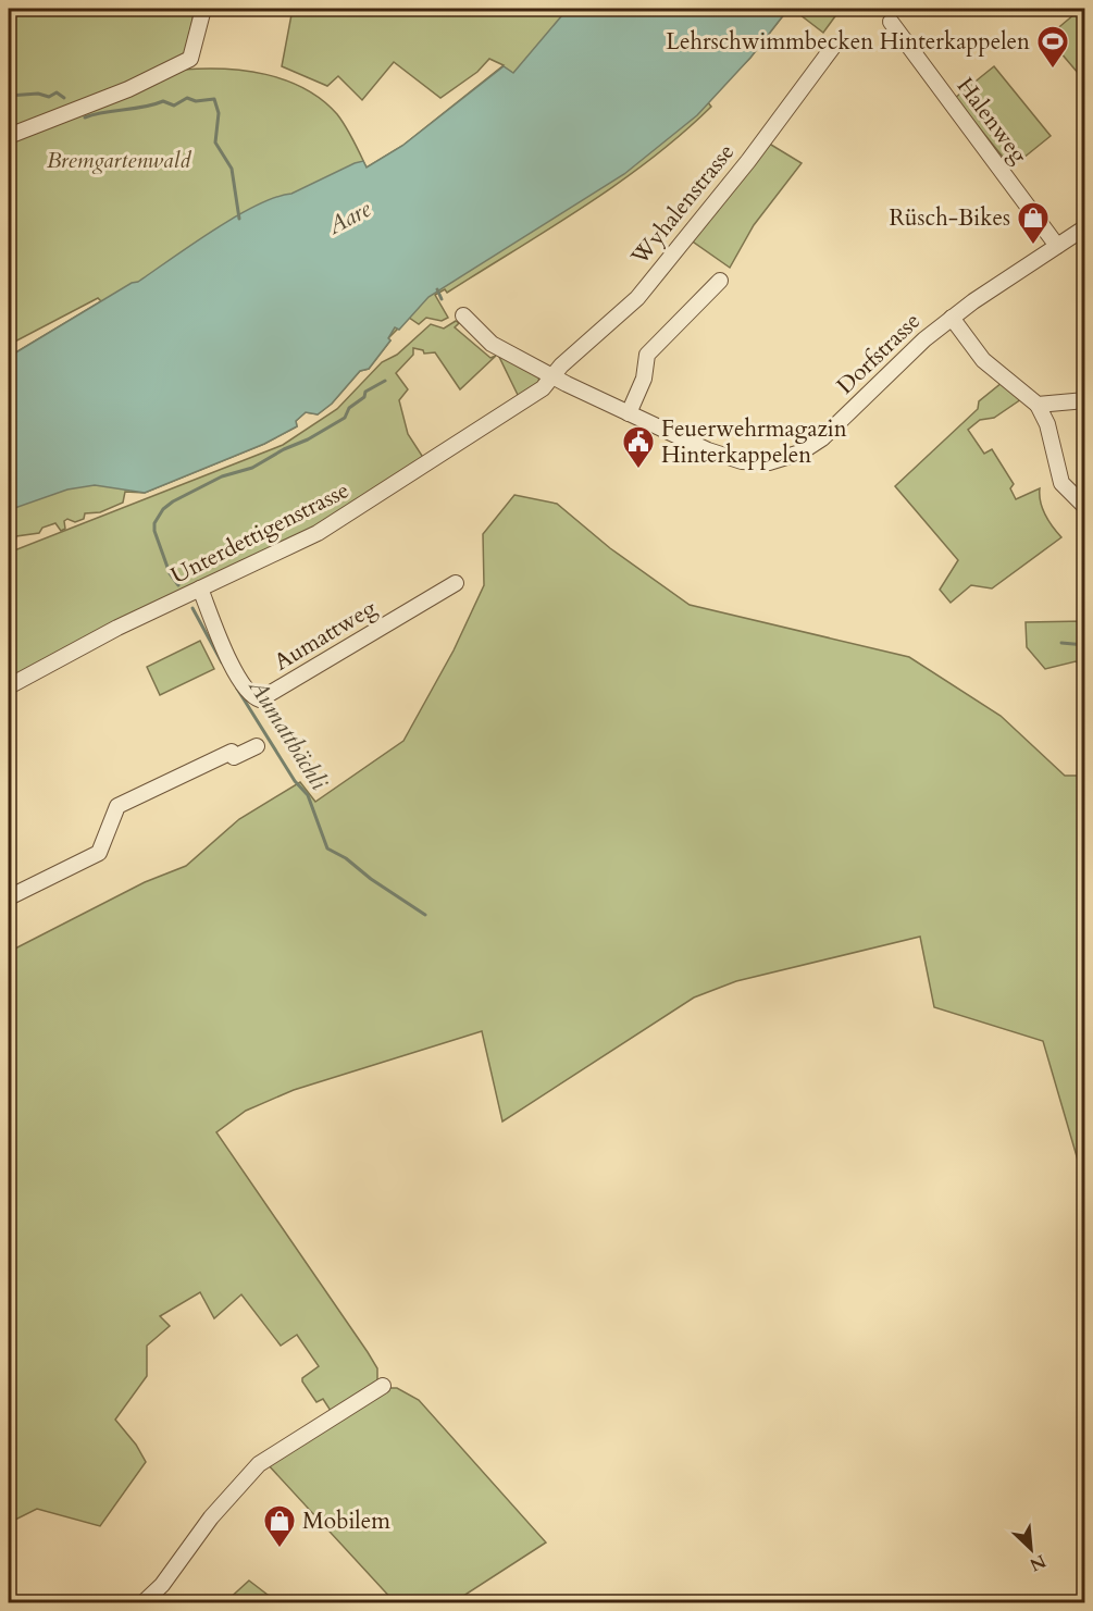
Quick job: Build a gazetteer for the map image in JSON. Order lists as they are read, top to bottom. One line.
{"streets":{"street":["Halenweg","Wyhalenstrasse","Dorfstrasse","Unterdettigenstrasse","Aumattweg"]},"crossings":[["Halenweg","Dorfstrasse"],["Wyhalenstrasse","Dorfstrasse"],["Wyhalenstrasse","Unterdettigenstrasse"],["Dorfstrasse","Unterdettigenstrasse"],["Unterdettigenstrasse","Aumattweg"]],"water":["Aare","Aumattbächli"],"parks":["Bremgartenwald"],"places":{"sports":["Lehrschwimmbecken Hinterkappelen"],"shop":["Rüsch-Bikes","Mobilem"],"public building":["Feuerwehrmagazin Hinterkappelen"]},"north":"bottom right"}
